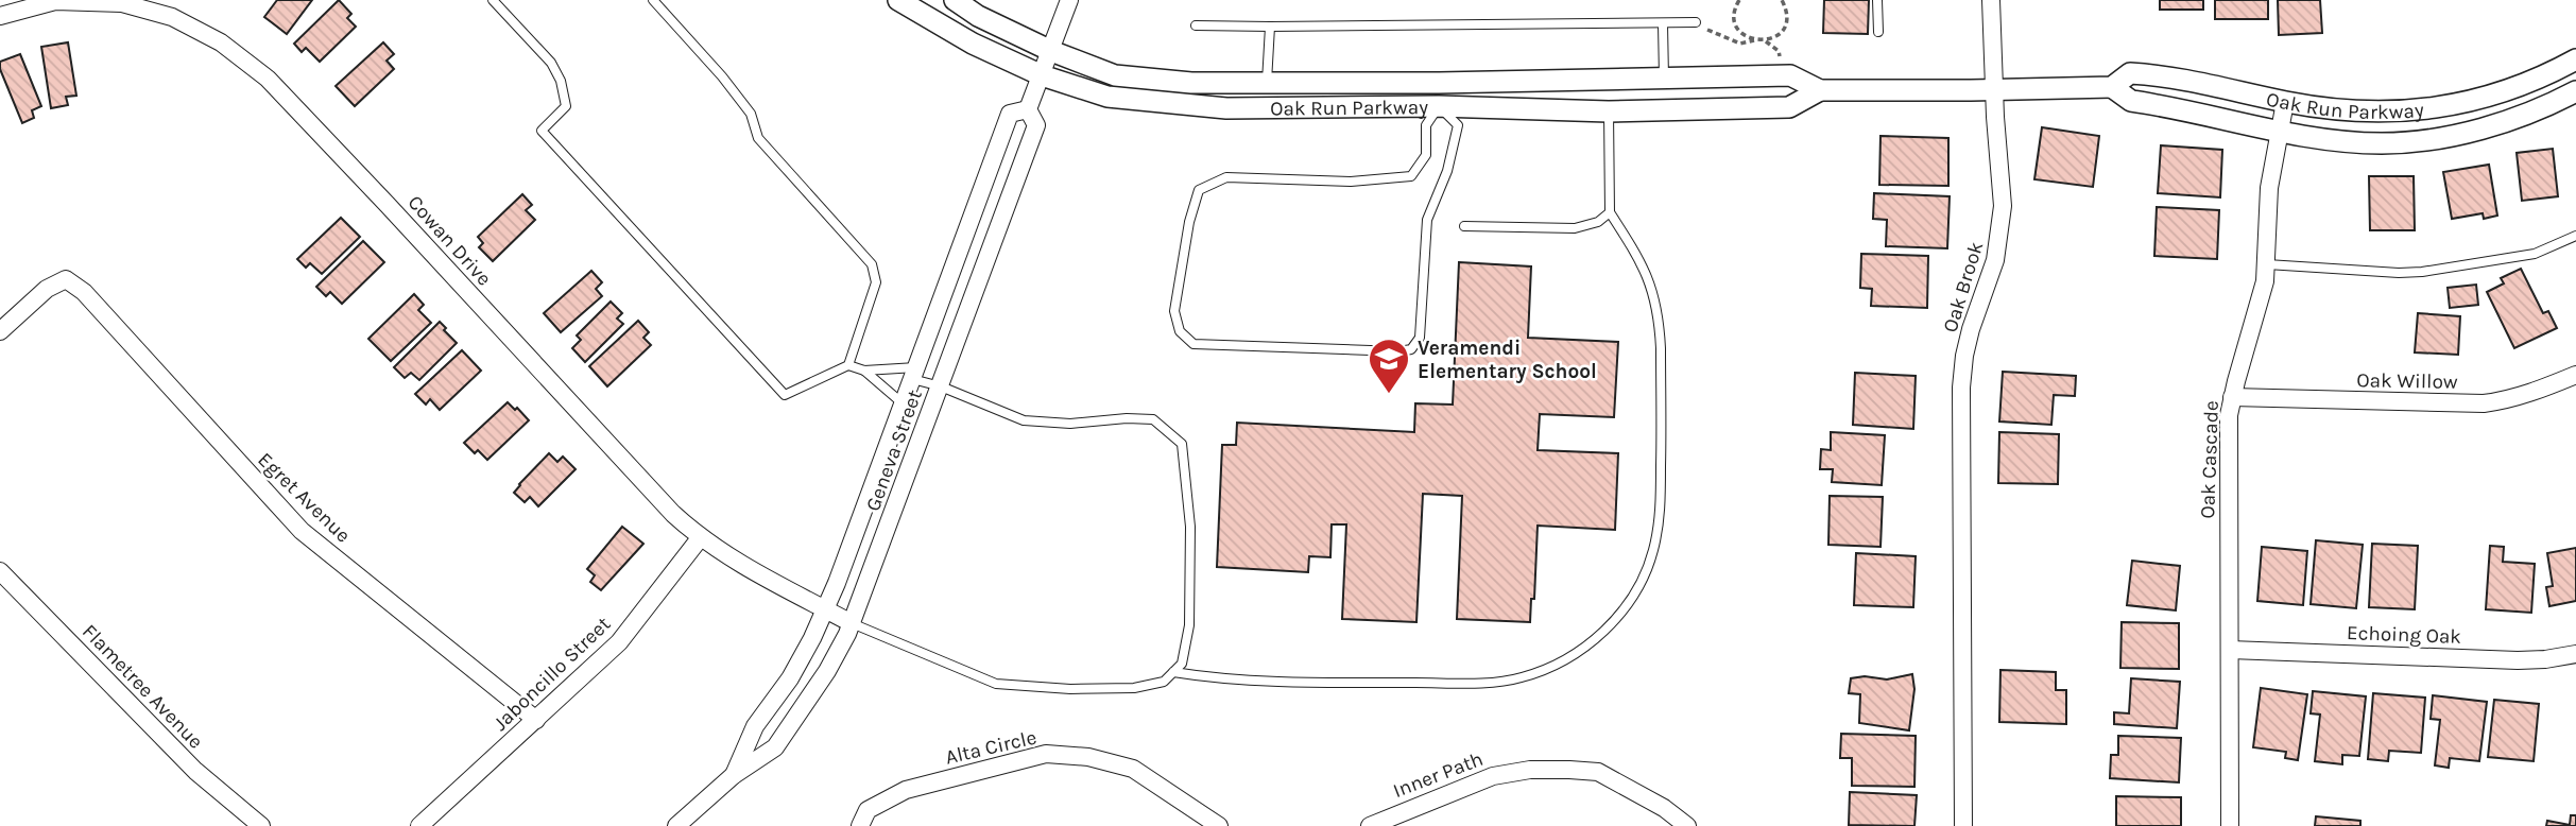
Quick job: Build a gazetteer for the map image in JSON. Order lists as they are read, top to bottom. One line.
{"streets":{"street":["Oak Run Parkway","Cowan Drive","Oak Brook","Oak Willow","Geneva Street","Oak Cascade","Egret Avenue","Echoing Oak","Jaboncillo Street","Flametree Avenue","Alta Circle","Inner Path"]},"crossings":[["Oak Run Parkway","Oak Brook"],["Oak Run Parkway","Geneva Street"],["Oak Run Parkway","Oak Cascade"],["Cowan Drive","Geneva Street"],["Cowan Drive","Jaboncillo Street"],["Oak Willow","Oak Cascade"],["Oak Cascade","Echoing Oak"],["Egret Avenue","Jaboncillo Street"]],"places":{"school or university":["Veramendi Elementary School"]}}
